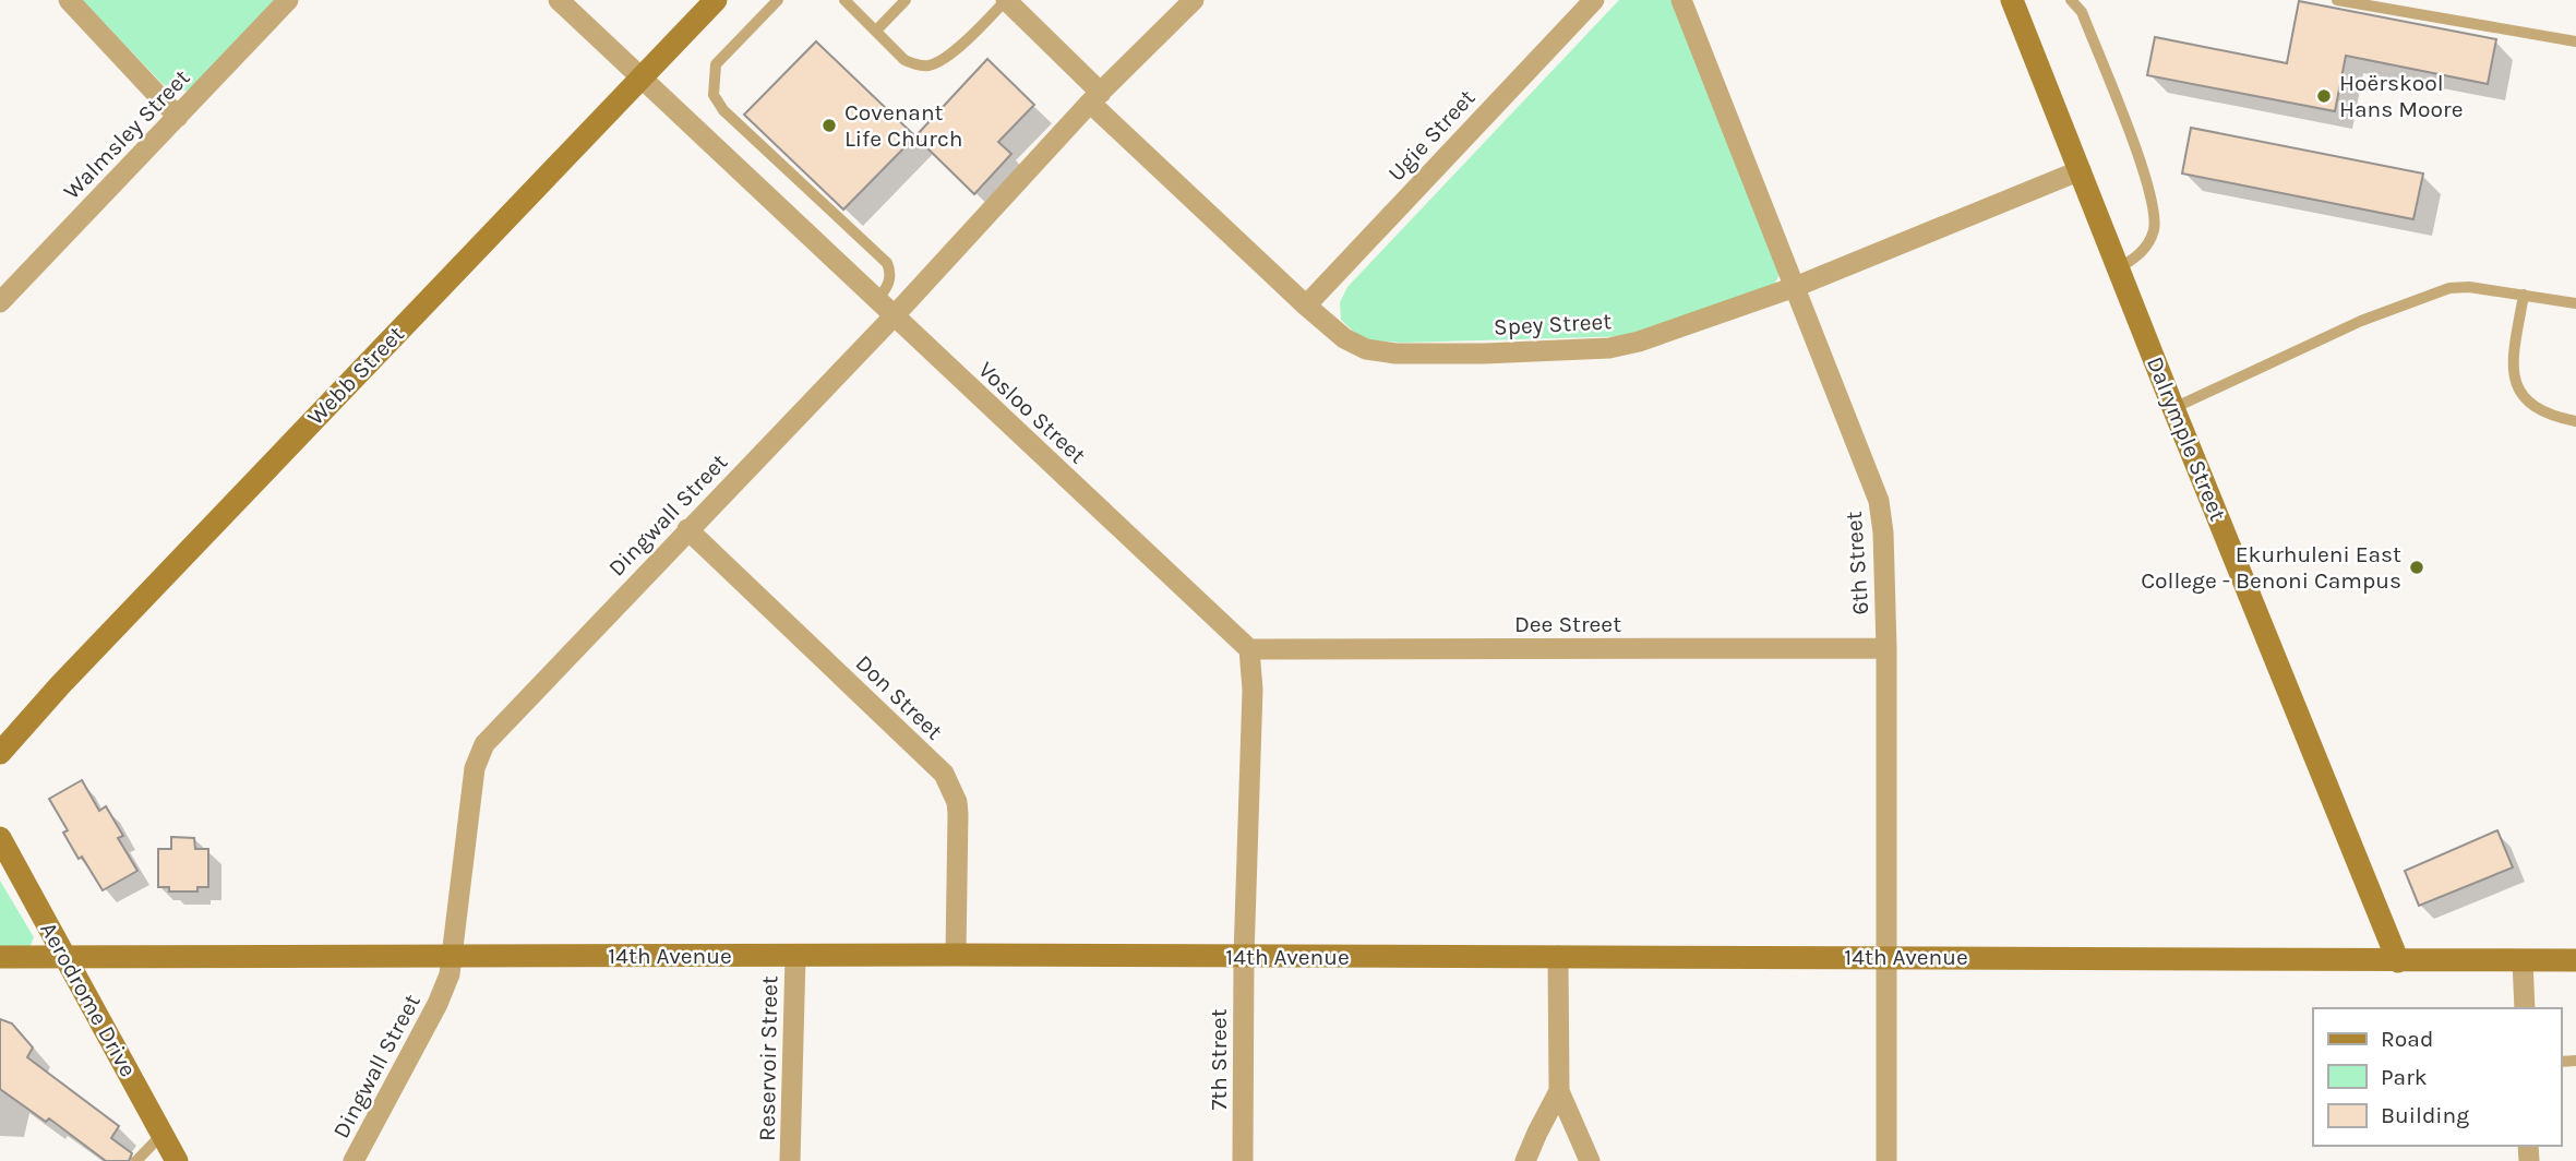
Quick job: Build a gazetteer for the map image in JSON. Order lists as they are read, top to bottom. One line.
{"streets":{"street":["Walmsley Street","Ugie Street","Spey Street","Webb Street","Vosloo Street","Dalrymple Street","Dingwall Street","6th Street","Dee Street","Don Street","14th Avenue","Aerodrome Drive","Reservoir Street","7th Street"]},"crossings":[["Ugie Street","Spey Street"],["Spey Street","Dalrymple Street"],["Spey Street","Dingwall Street"],["Spey Street","6th Street"],["Webb Street","Vosloo Street"],["Vosloo Street","Dingwall Street"],["Vosloo Street","Dee Street"],["Dalrymple Street","14th Avenue"],["Dingwall Street","Don Street"],["Dingwall Street","14th Avenue"],["6th Street","Dee Street"],["6th Street","14th Avenue"],["Don Street","14th Avenue"],["14th Avenue","Aerodrome Drive"],["14th Avenue","Reservoir Street"],["14th Avenue","7th Street"]],"places":["Hoërskool Hans Moore","Covenant Life Church","Ekurhuleni East College - Benoni Campus"],"legend":["Road","Park","Building"]}
